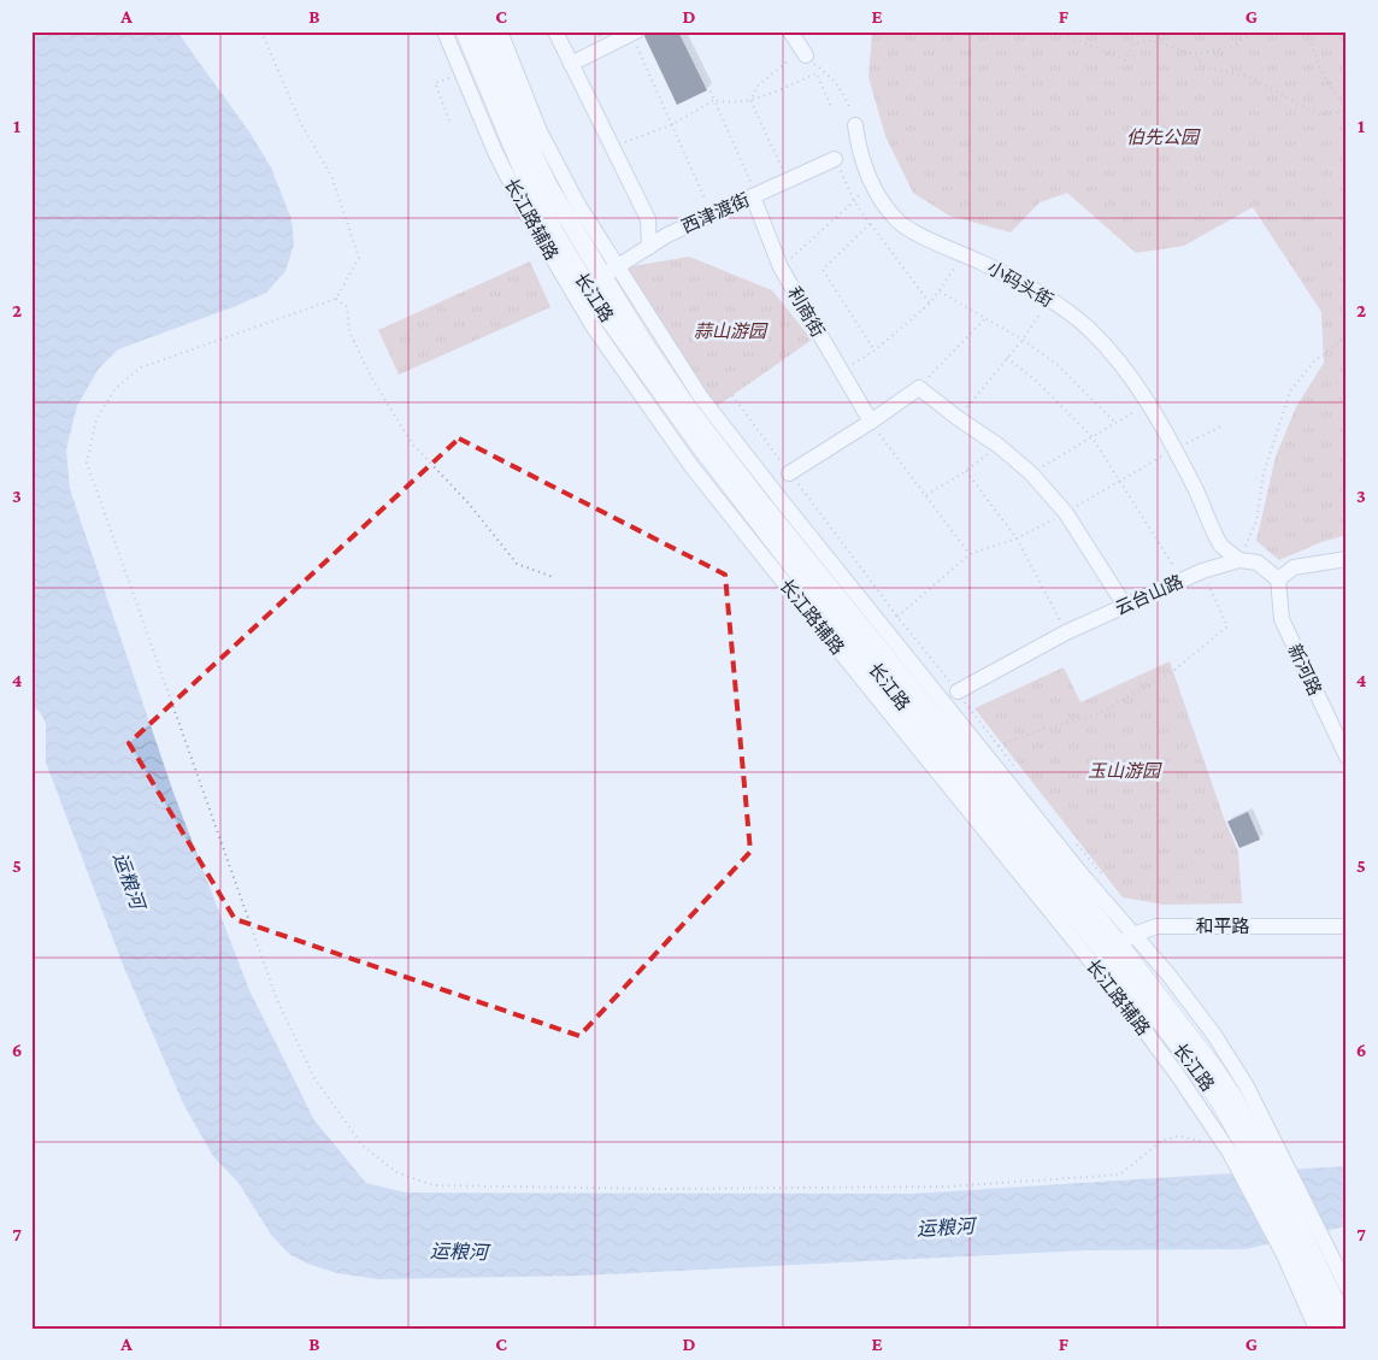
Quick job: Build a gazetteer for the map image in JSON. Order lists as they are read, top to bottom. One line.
{"streets":{"main road":["长江路"],"street":["西津渡街","长江路辅路","小码头街","利商街","云台山路","新河路","和平路"]},"crossings":[["西津渡街","长江路辅路"],["西津渡街","长江路"],["西津渡街","利商街"],["长江路辅路","长江路"],["长江路辅路","和平路"],["小码头街","云台山路"],["长江路","和平路"]],"water":["运粮河"],"parks":["伯先公园","蒜山游园","玉山游园"],"grid":{"columns":["A","B","C","D","E","F","G"],"rows":["1","2","3","4","5","6","7"]}}
